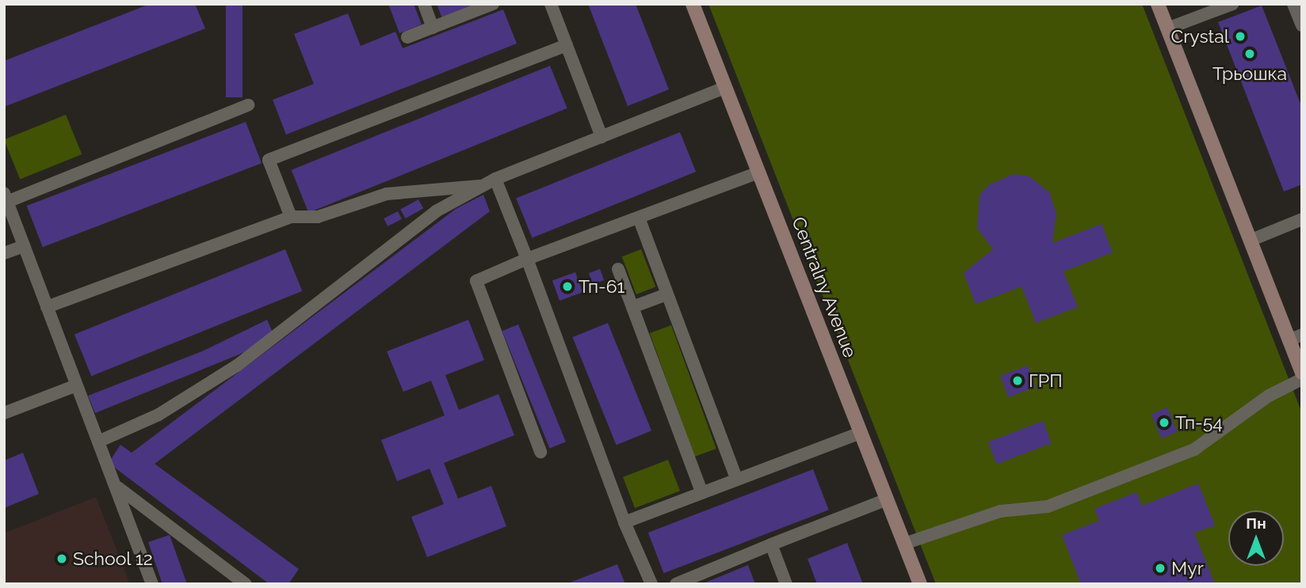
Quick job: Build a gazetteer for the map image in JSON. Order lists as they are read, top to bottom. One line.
{"streets":{"street":["Centralny Avenue"]},"places":["Crystal","Трьошка","Тп-61","ГРП","Тп-54","School 12","Myr"],"north":"top"}
